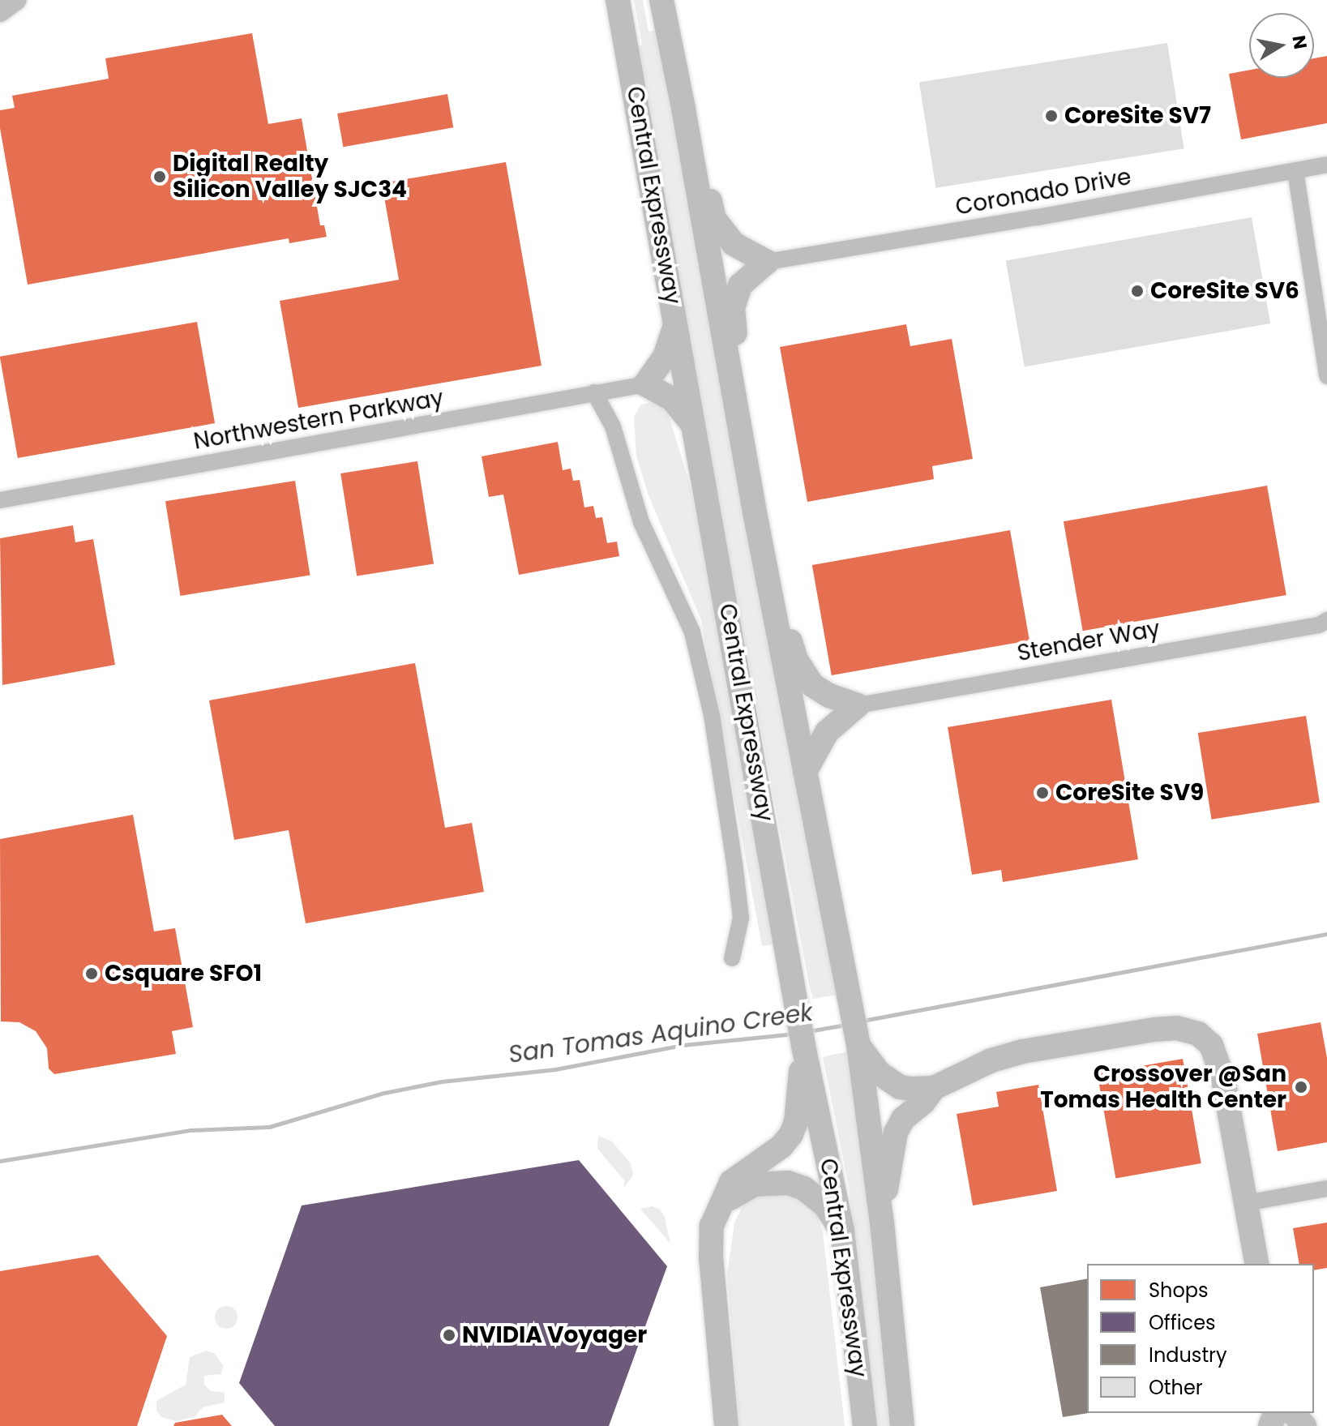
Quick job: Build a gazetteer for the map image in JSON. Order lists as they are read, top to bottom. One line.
{"streets":{"highway":["Central Expressway"],"street":["Coronado Drive","Northwestern Parkway","Stender Way"]},"water":["San Tomas Aquino Creek"],"places":["CoreSite SV7","Digital Realty Silicon Valley SJC34","CoreSite SV6","CoreSite SV9","Csquare SFO1","Crossover @San Tomas Health Center","NVIDIA Voyager"],"legend":["Shops","Offices","Industry","Other"],"north":"right"}
